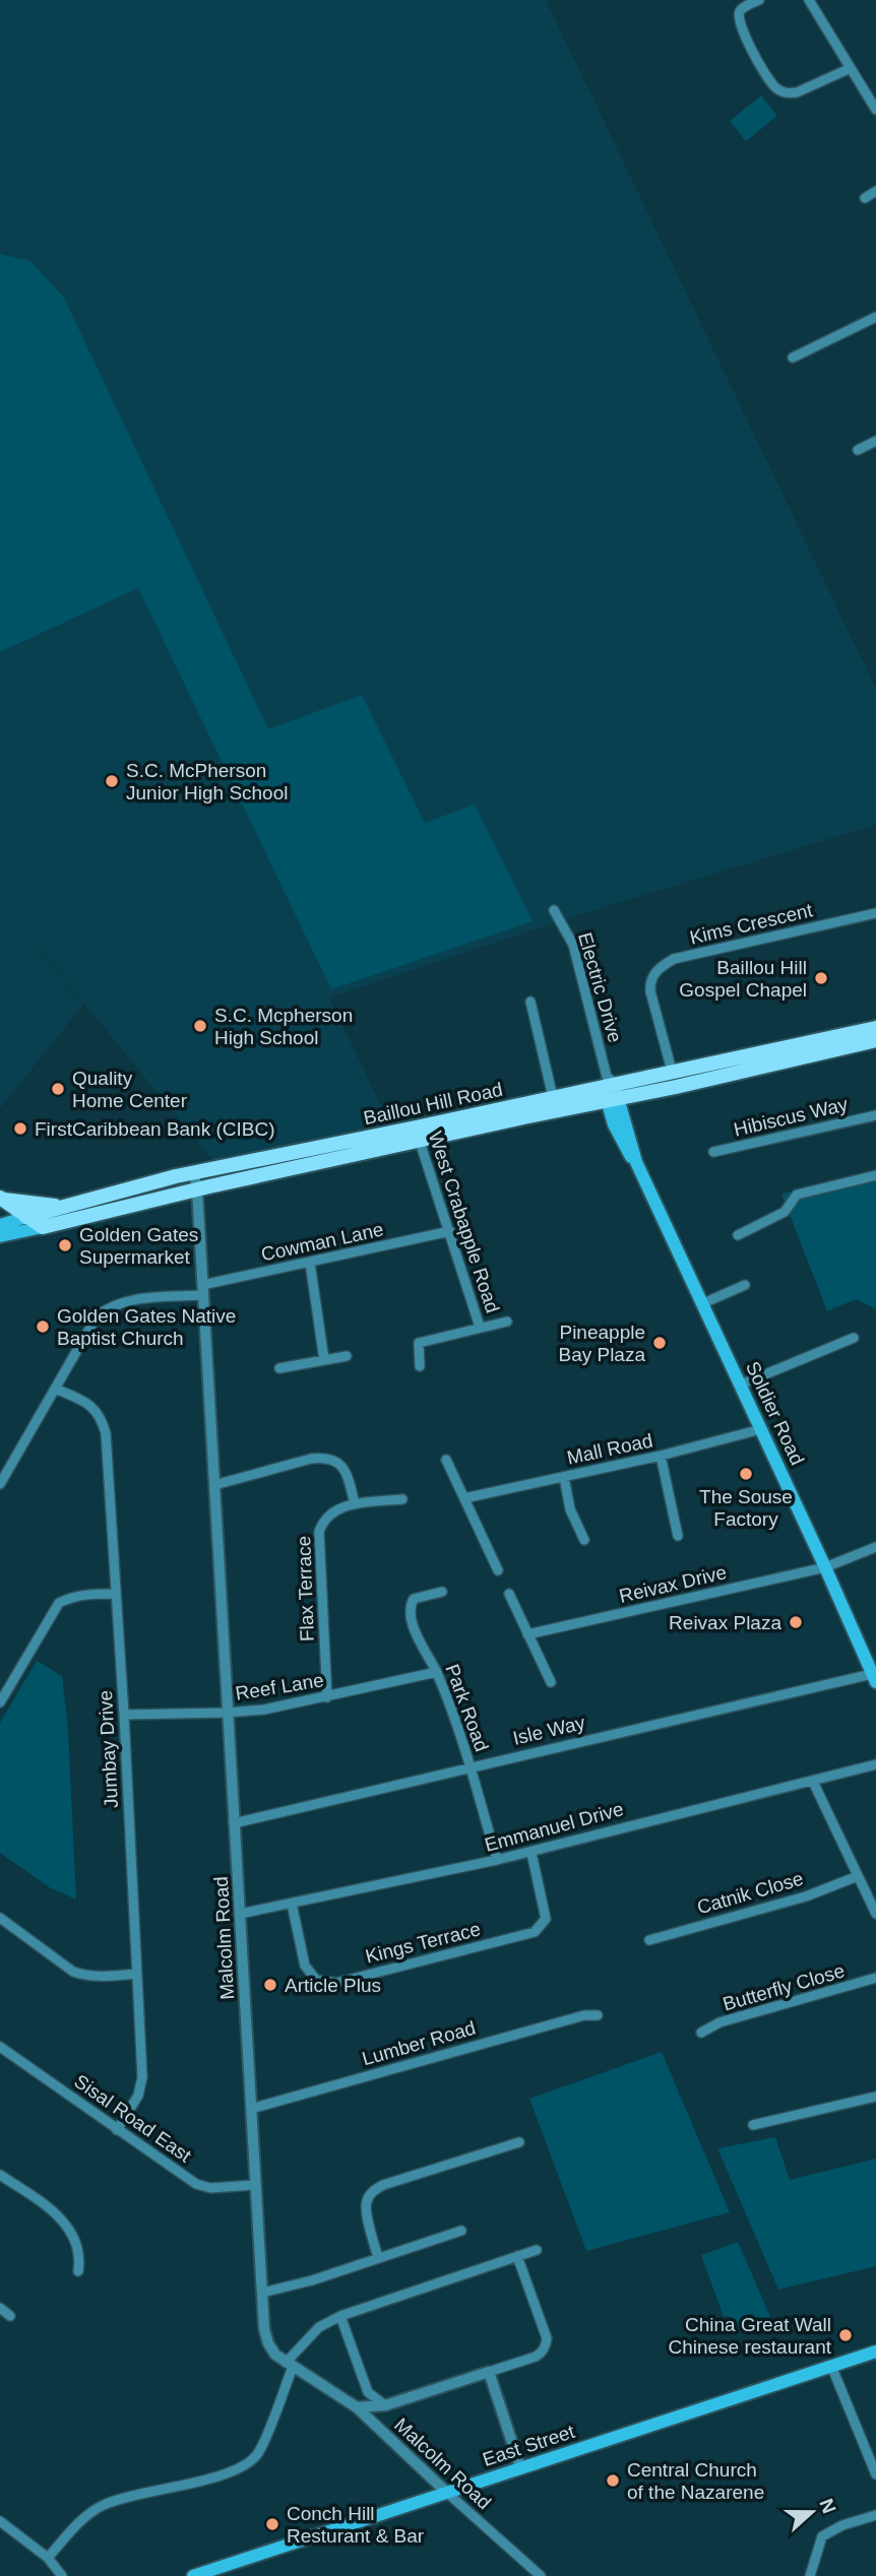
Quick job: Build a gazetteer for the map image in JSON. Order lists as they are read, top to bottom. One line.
{"streets":{"main road":["Baillou Hill Road","Soldier Road","East Street"],"street":["Kims Crescent","Electric Drive","Hibiscus Way","West Crabapple Road","Cowman Lane","Mall Road","Reivax Drive","Flax Terrace","Reef Lane","Park Road","Isle Way","Jumbay Drive","Emmanuel Drive","Catnik Close","Malcolm Road","Kings Terrace","Butterfly Close","Lumber Road","Sisal Road East"]},"crossings":[["Kims Crescent","Baillou Hill Road"],["Electric Drive","Baillou Hill Road"],["Electric Drive","Soldier Road"],["Baillou Hill Road","West Crabapple Road"],["Baillou Hill Road","Soldier Road"],["Baillou Hill Road","Malcolm Road"],["West Crabapple Road","Cowman Lane"],["Cowman Lane","Jumbay Drive"],["Cowman Lane","Malcolm Road"],["Soldier Road","Mall Road"],["Soldier Road","Reivax Drive"],["Soldier Road","Isle Way"],["Flax Terrace","Reef Lane"],["Reef Lane","Park Road"],["Reef Lane","Jumbay Drive"],["Reef Lane","Malcolm Road"],["Park Road","Isle Way"],["Park Road","Emmanuel Drive"],["Isle Way","Malcolm Road"],["Jumbay Drive","Sisal Road East"],["Emmanuel Drive","Malcolm Road"],["Emmanuel Drive","Kings Terrace"],["Malcolm Road","Lumber Road"],["Malcolm Road","Sisal Road East"],["Malcolm Road","East Street"]],"places":["S.C. McPherson Junior High School","Baillou Hill Gospel Chapel","S.C. Mcpherson High School","Quality Home Center","FirstCaribbean Bank (CIBC)","Golden Gates Supermarket","Golden Gates Native Baptist Church","Pineapple Bay Plaza","The Souse Factory","Reivax Plaza","Article Plus","China Great Wall Chinese restaurant","Central Church of the Nazarene","Conch Hill Resturant & Bar"],"north":"right"}
